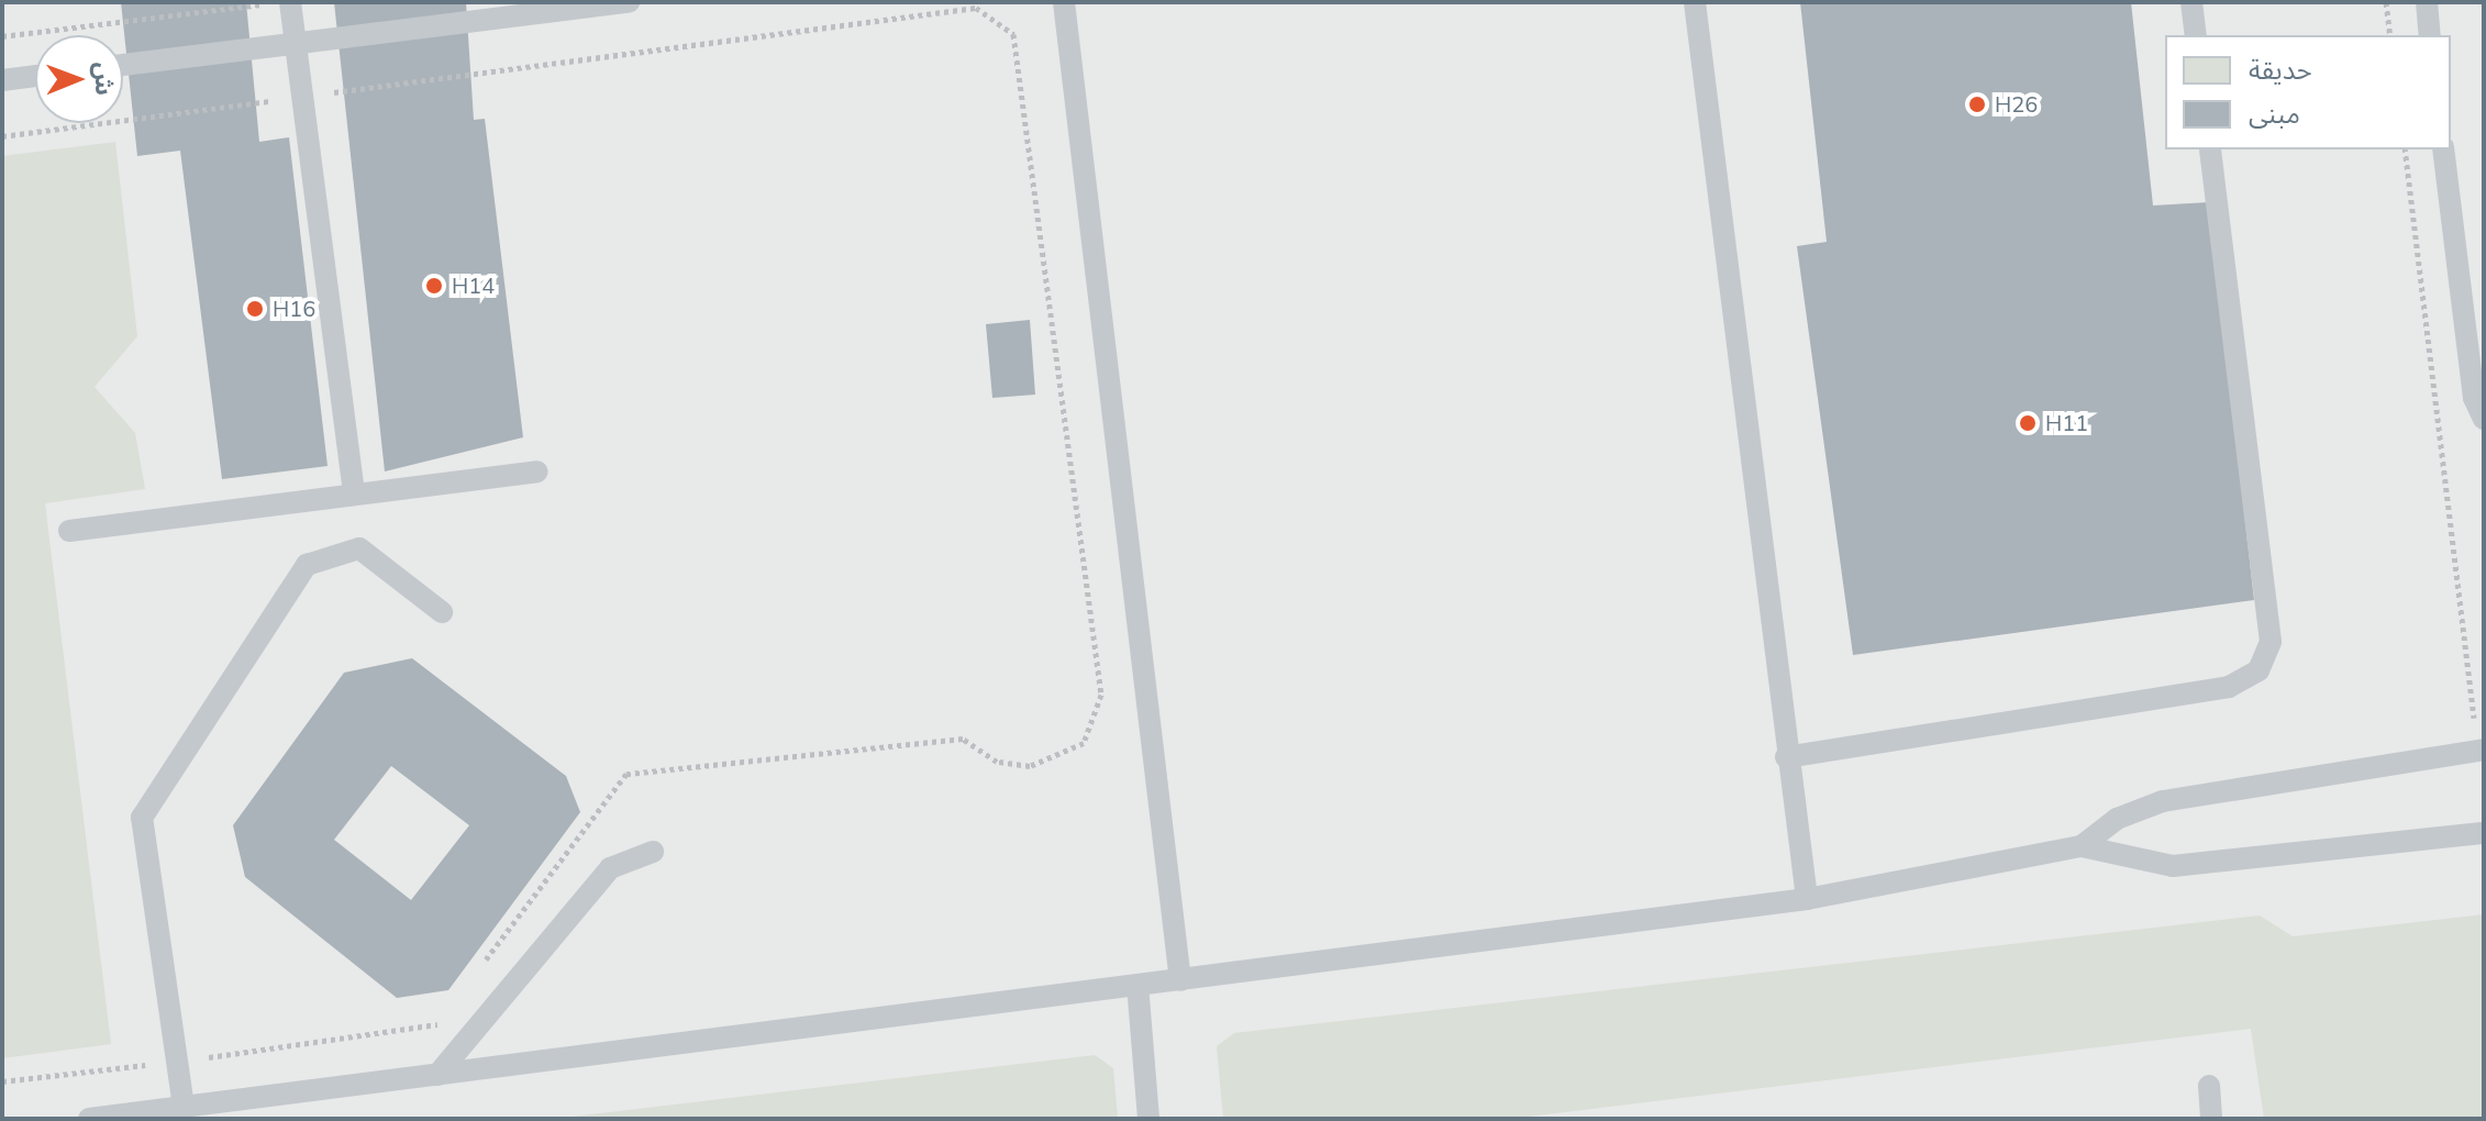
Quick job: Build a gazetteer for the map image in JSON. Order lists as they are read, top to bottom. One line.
{"places":["H26","H14","H16","H11"],"legend":["حديقة","مبنى"],"north":"right"}
